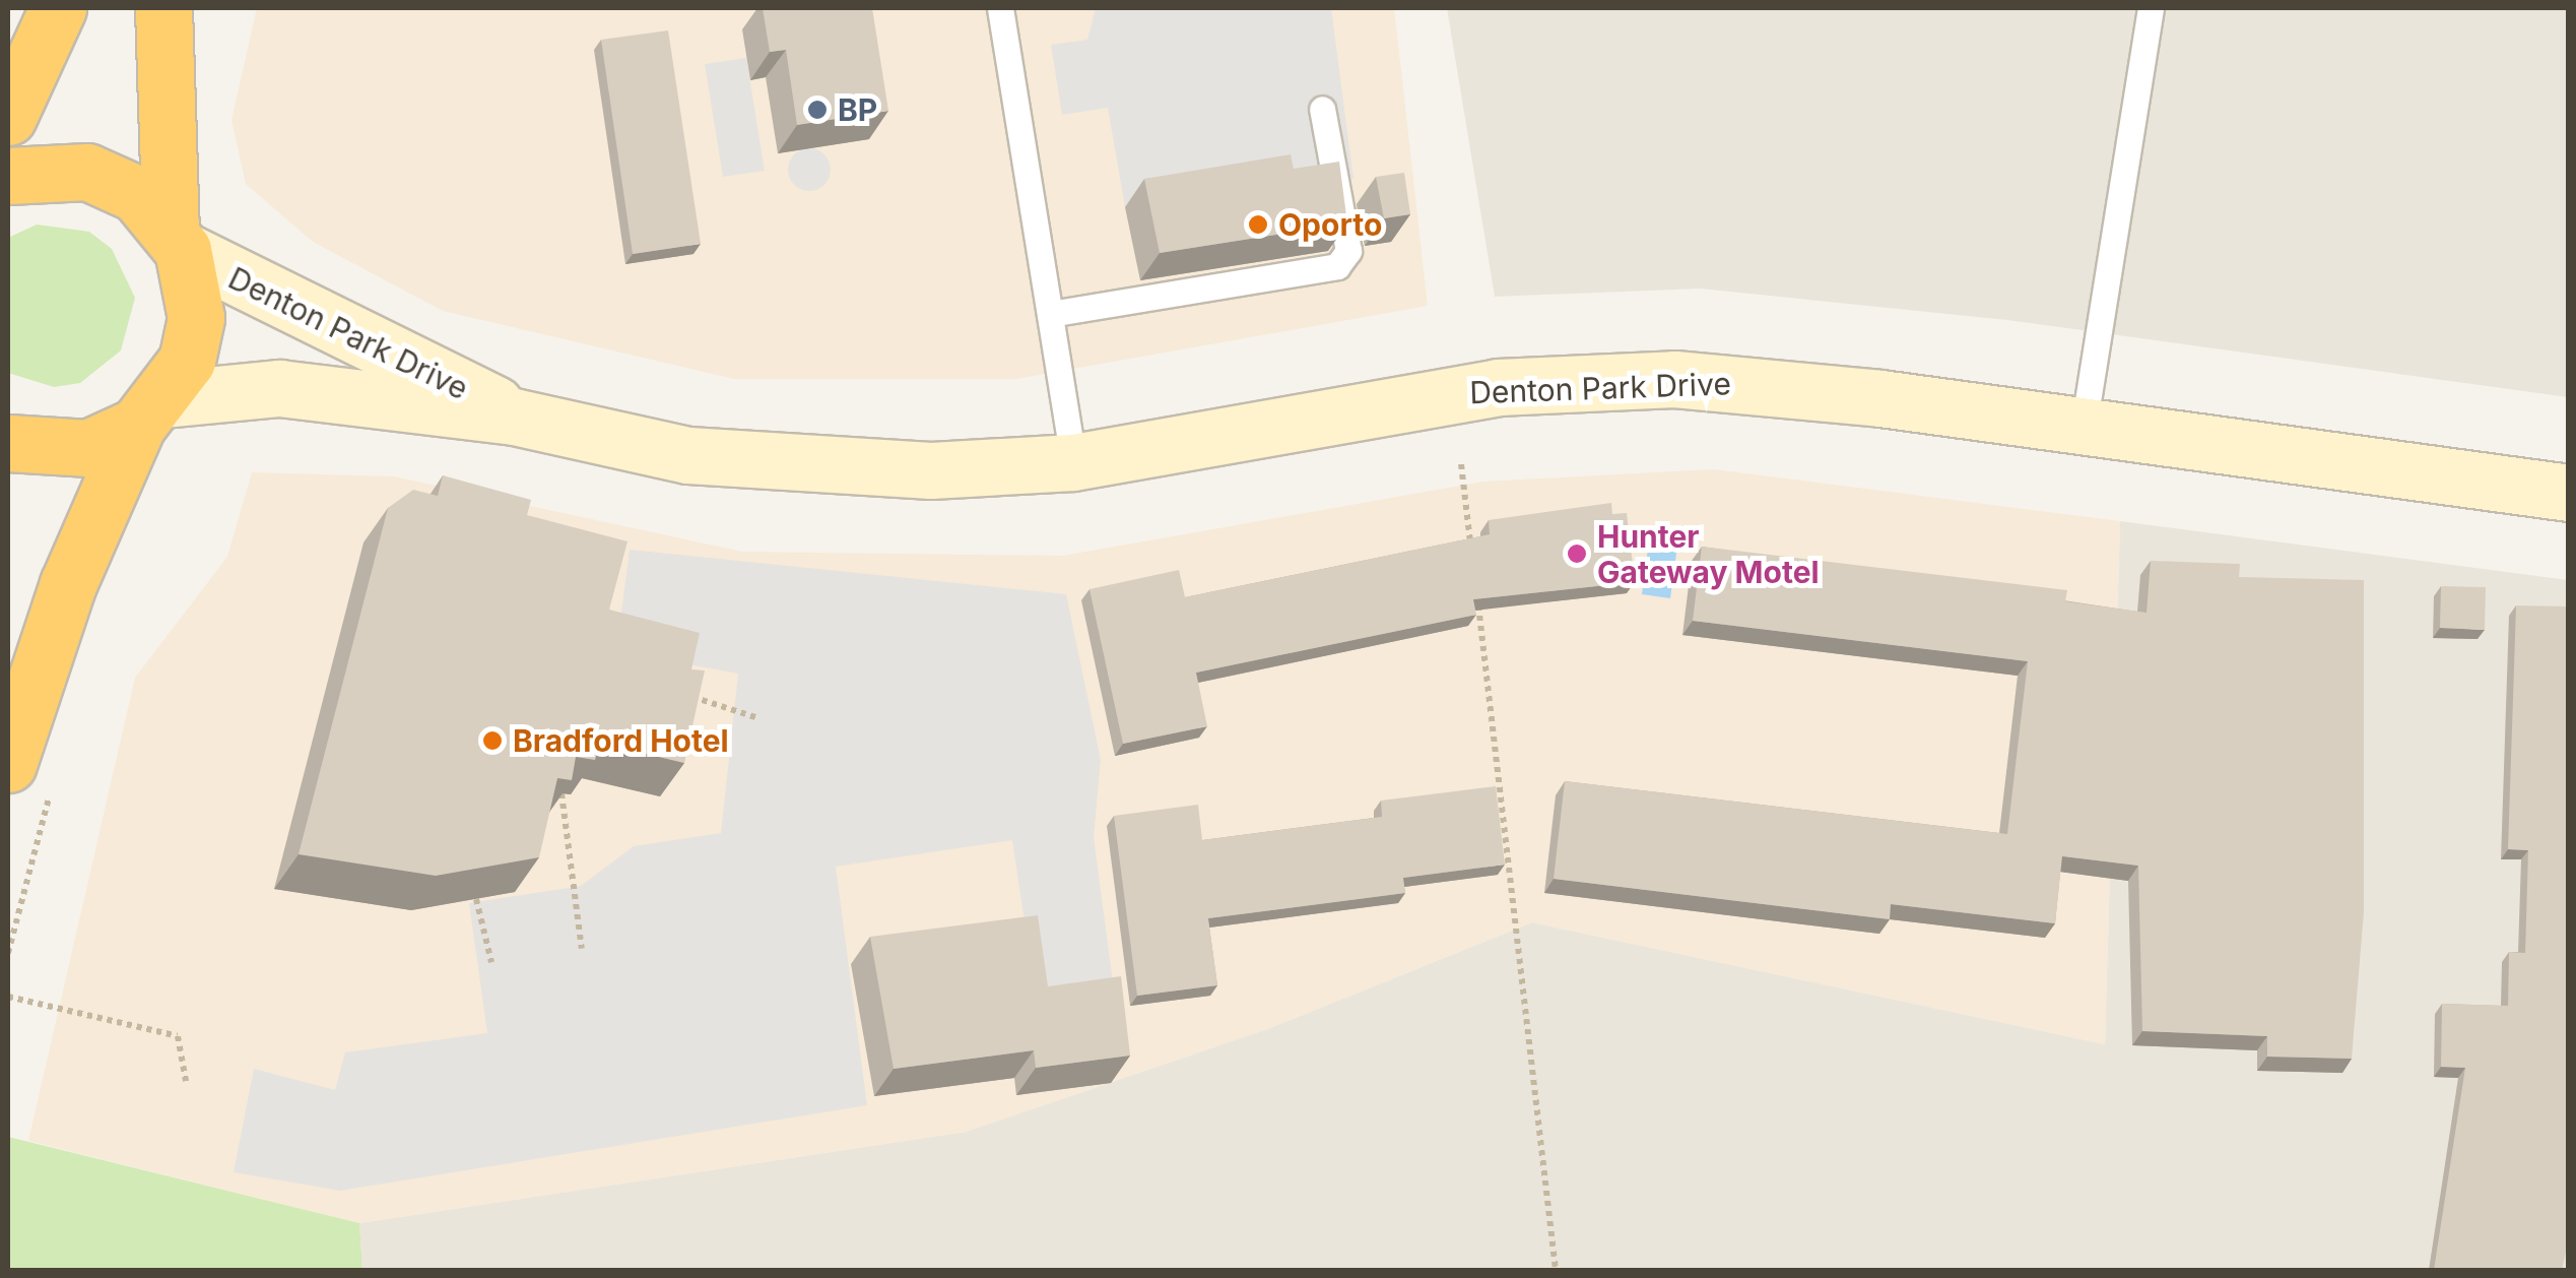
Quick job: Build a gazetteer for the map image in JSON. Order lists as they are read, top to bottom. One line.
{"streets":{"main road":["Denton Park Drive"]},"places":["BP","Oporto","Hunter Gateway Motel","Bradford Hotel"]}
